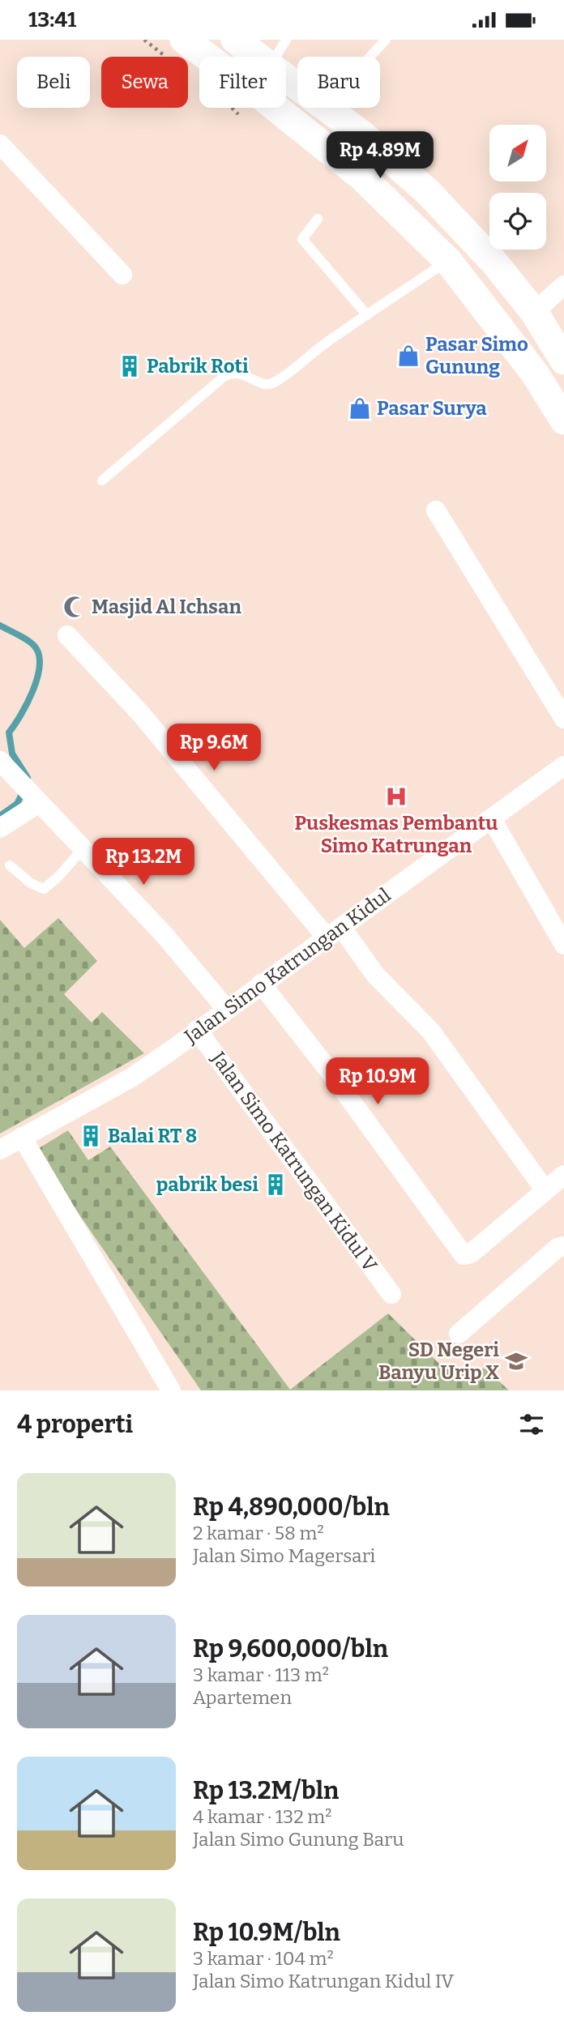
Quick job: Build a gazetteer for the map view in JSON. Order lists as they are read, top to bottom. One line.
{"streets":{"street":["Jalan Simo Katrungan Kidul","Jalan Simo Katrungan Kidul V"]},"crossings":[["Jalan Simo Katrungan Kidul","Jalan Simo Katrungan Kidul V"]],"places":{"shop":["Pasar Simo Gunung","Pasar Surya"],"building":["Pabrik Roti","Balai RT 8","pabrik besi"],"mosque":["Masjid Al Ichsan"],"hospital":["Puskesmas Pembantu Simo Katrungan"],"school or university":["SD Negeri Banyu Urip X"]},"north":"top right","page":{"status":"13:41","chip":["Beli","Sewa","Filter","Baru"],"price":["Rp 4.89M","Rp 9.6M","Rp 13.2M","Rp 10.9M"],"heading":"4 properti","list":[{"name":"Rp 4,890,000/bln","note":"2 kamar · 58 m² · Jalan Simo Magersari"},{"name":"Rp 9,600,000/bln","note":"3 kamar · 113 m² · Apartemen"},{"name":"Rp 13.2M/bln","note":"4 kamar · 132 m² · Jalan Simo Gunung Baru"},{"name":"Rp 10.9M/bln","note":"3 kamar · 104 m² · Jalan Simo Katrungan Kidul IV"}]}}
